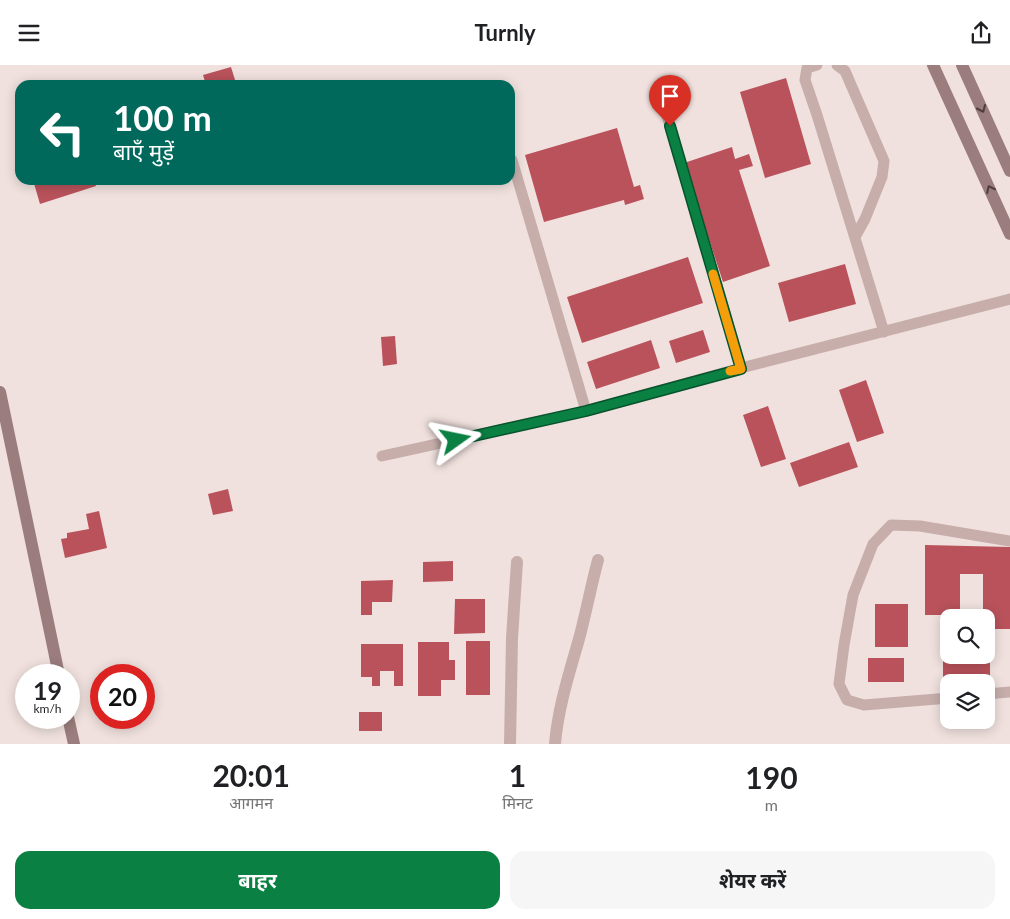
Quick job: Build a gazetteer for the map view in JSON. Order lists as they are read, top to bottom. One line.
{"page":{"header":"Turnly","turn":["100 m","बाएँ मुड़ें"],"speed":"19 km/h","limit":"20","eta":["20:01","आगमन","1","मिनट","190","m"],"buttons":["बाहर","शेयर करें"]}}
